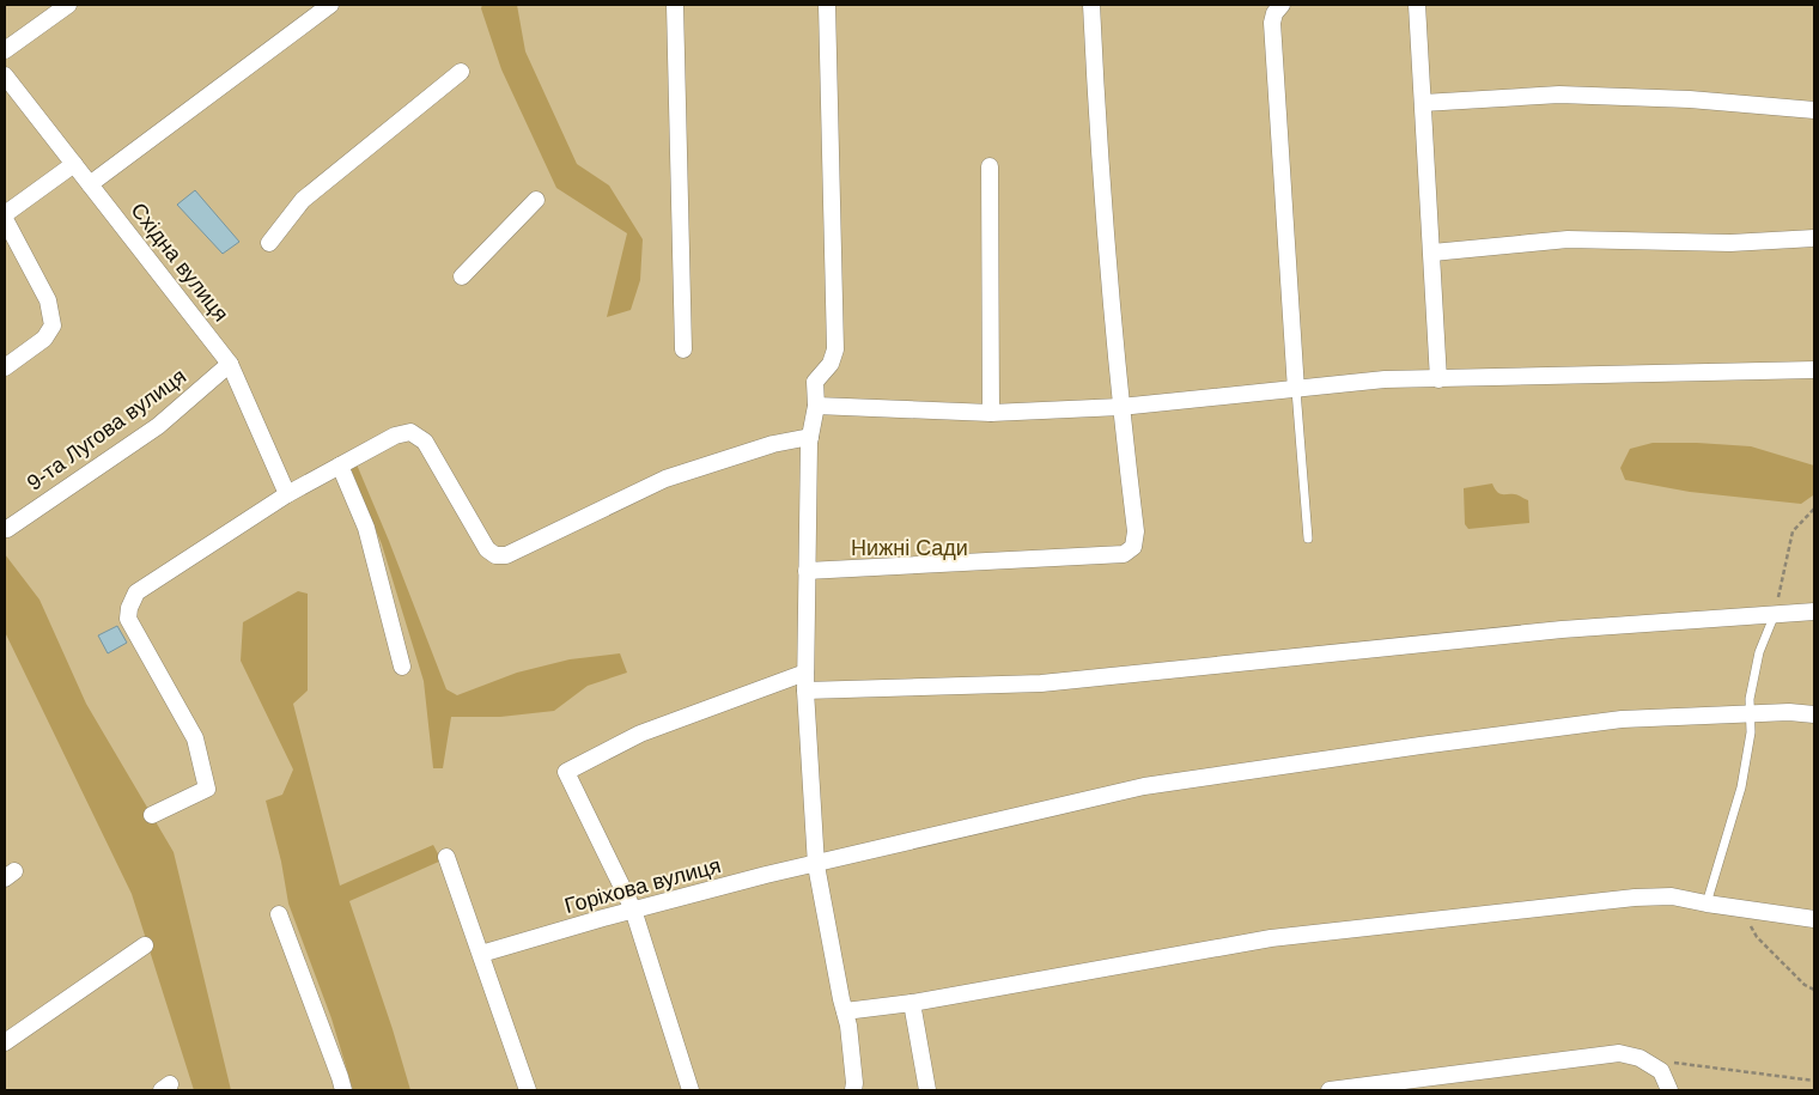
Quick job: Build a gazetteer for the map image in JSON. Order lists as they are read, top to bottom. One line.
{"streets":{"street":["Східна вулиця","9-та Лугова вулиця","Горіхова вулиця"]},"crossings":[["Східна вулиця","9-та Лугова вулиця"]],"parks":["Нижні Сади"]}
